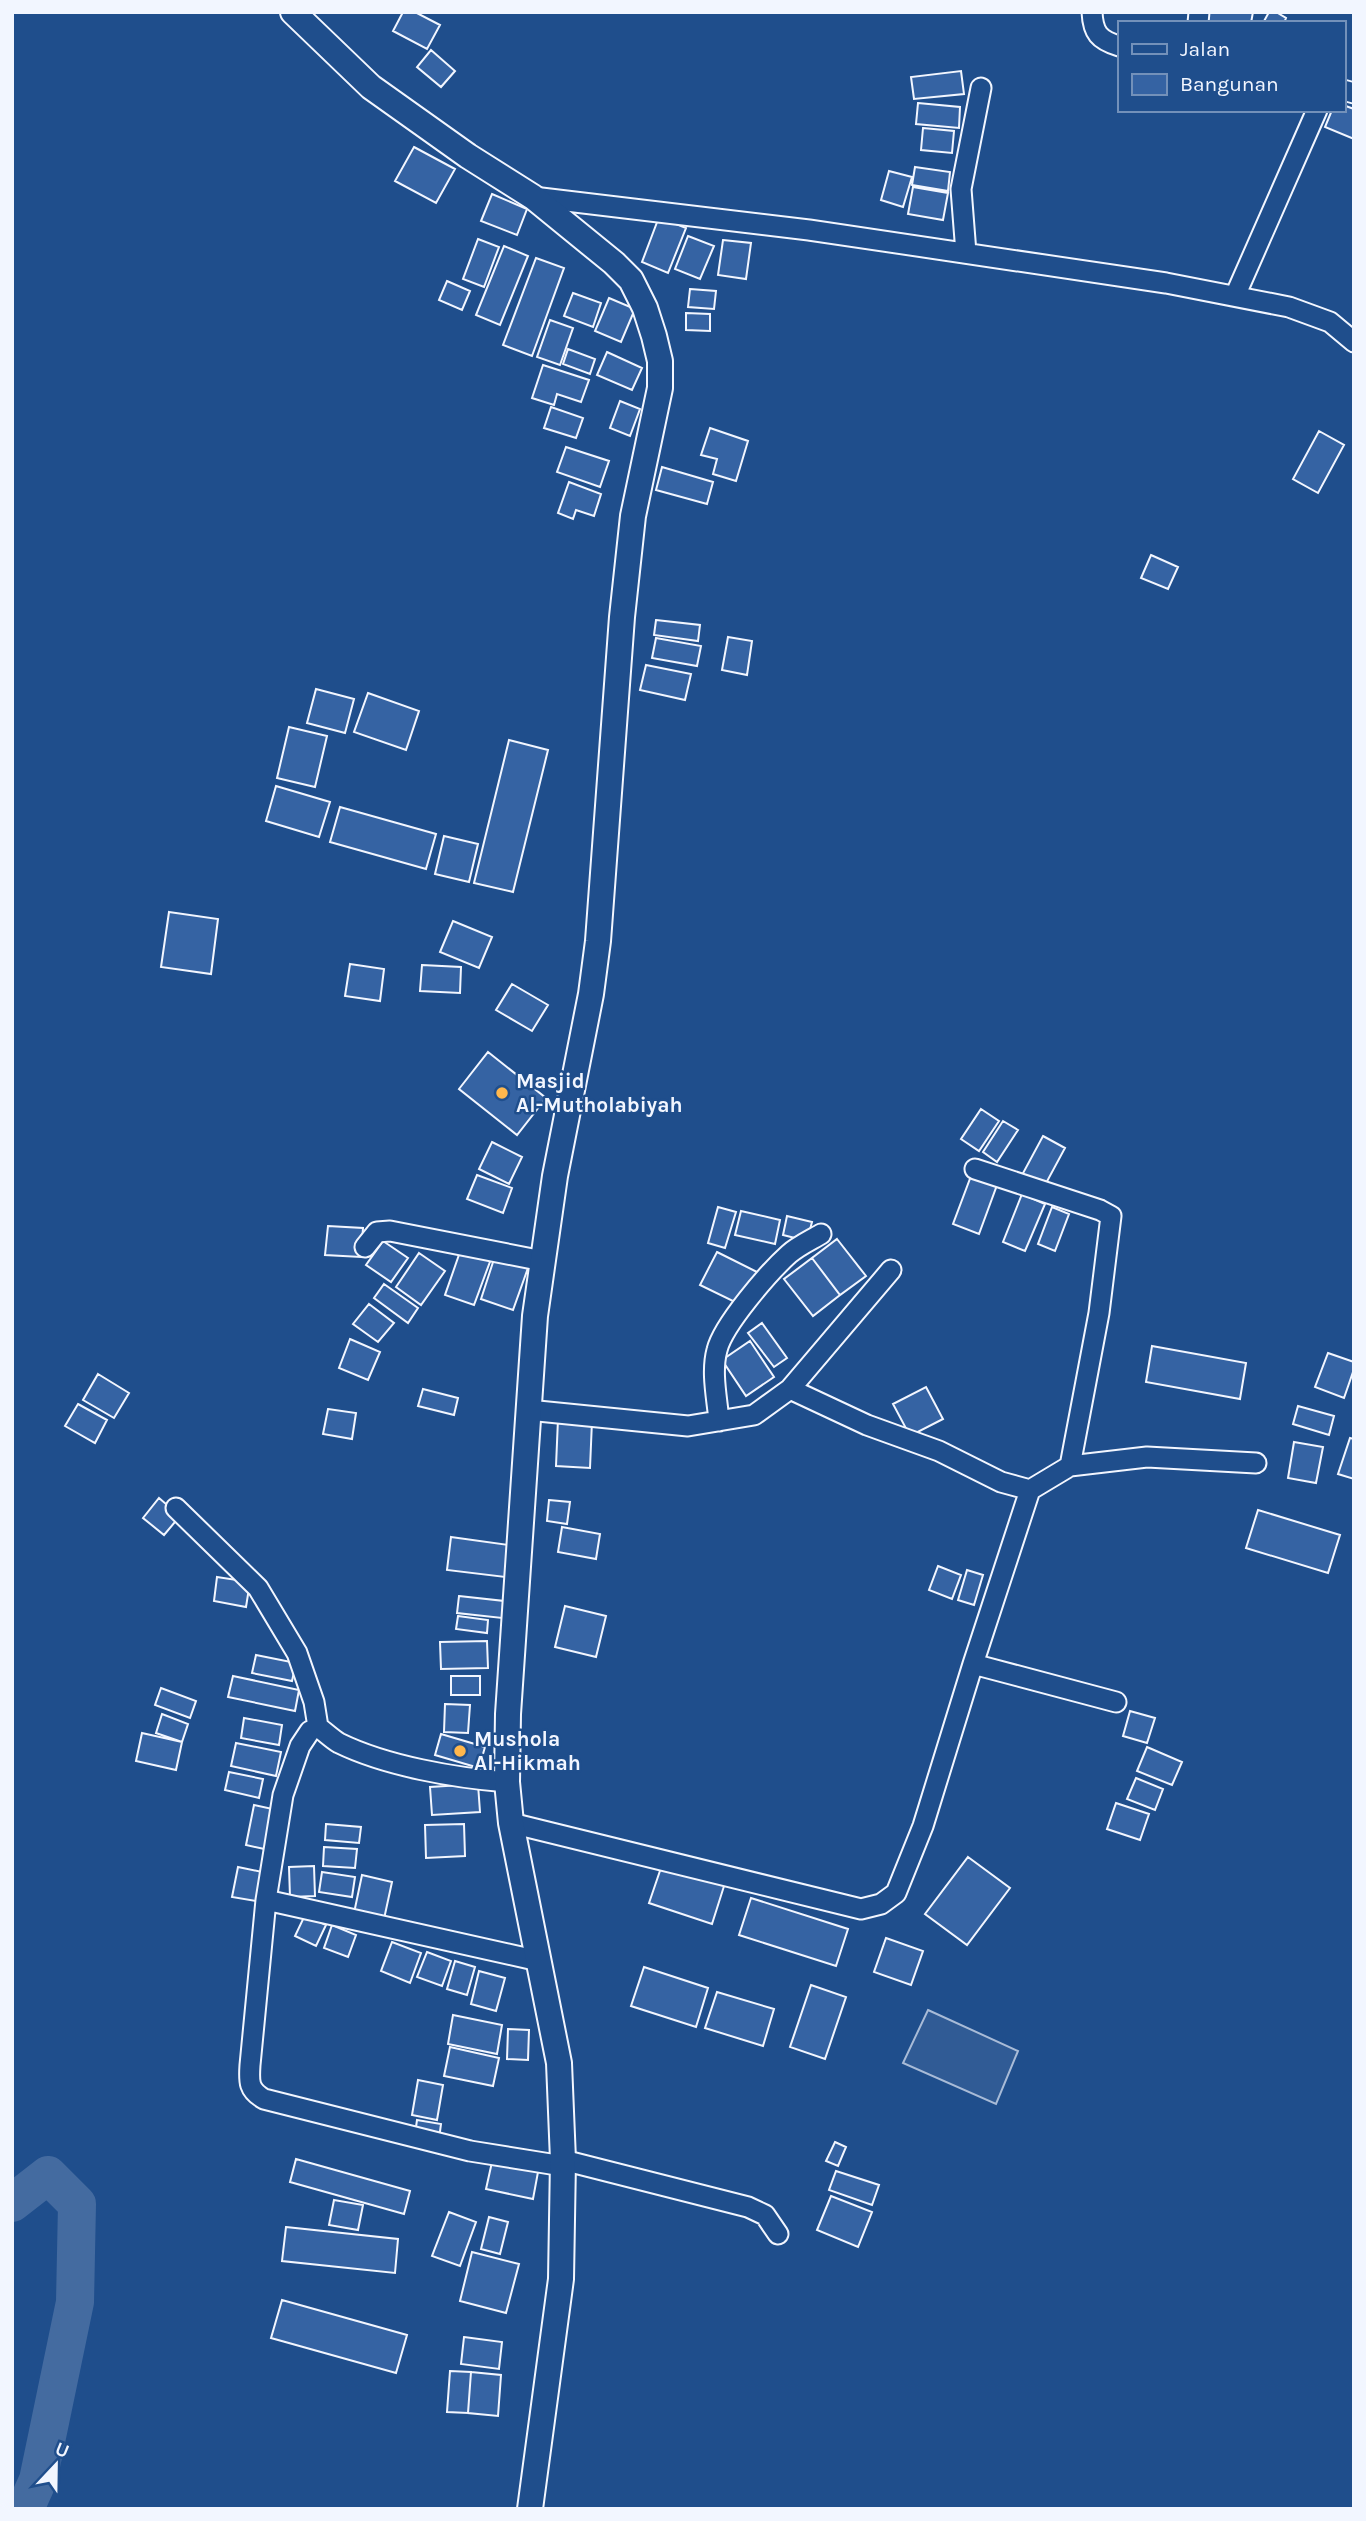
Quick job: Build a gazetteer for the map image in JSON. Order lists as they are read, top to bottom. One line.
{"places":["Masjid Al-Mutholabiyah","Mushola Al-Hikmah"],"legend":["Jalan","Bangunan"],"north":"top"}
